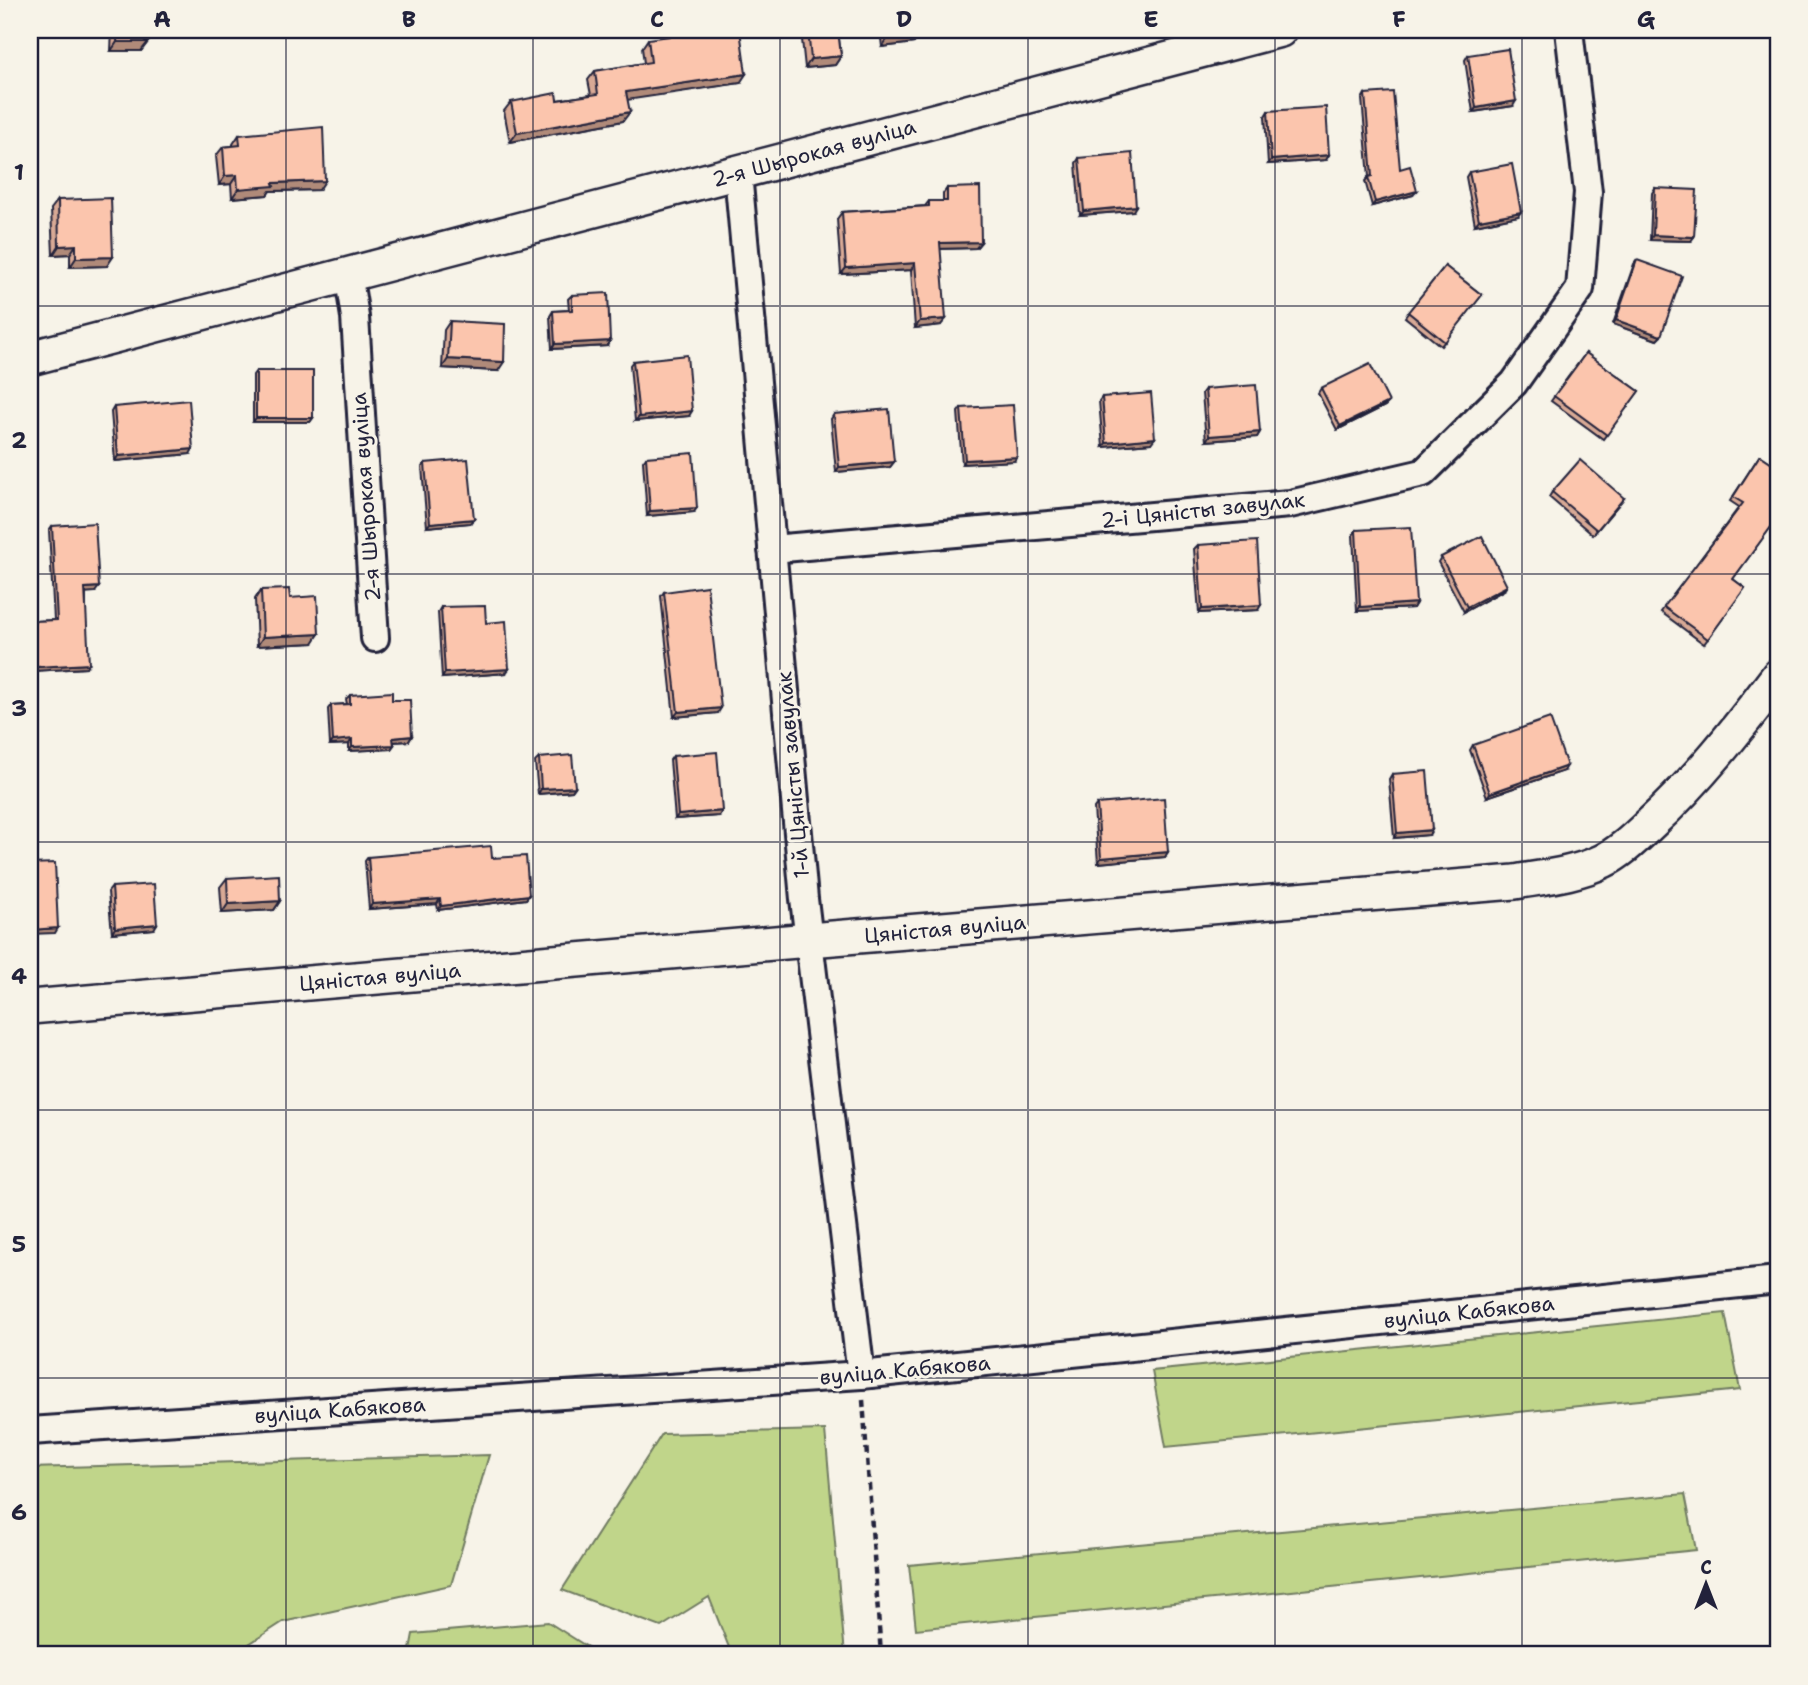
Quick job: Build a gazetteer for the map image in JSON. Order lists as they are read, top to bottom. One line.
{"streets":{"street":["2-я Шырокая вуліца","2-і Цяністы завулак","1-й Цяністы завулак","Цяністая вуліца","вуліца Кабякова"]},"crossings":[["2-я Шырокая вуліца","1-й Цяністы завулак"],["2-і Цяністы завулак","1-й Цяністы завулак"],["1-й Цяністы завулак","Цяністая вуліца"],["1-й Цяністы завулак","вуліца Кабякова"]],"north":"top","grid":{"columns":["A","B","C","D","E","F","G"],"rows":["1","2","3","4","5","6"]}}
